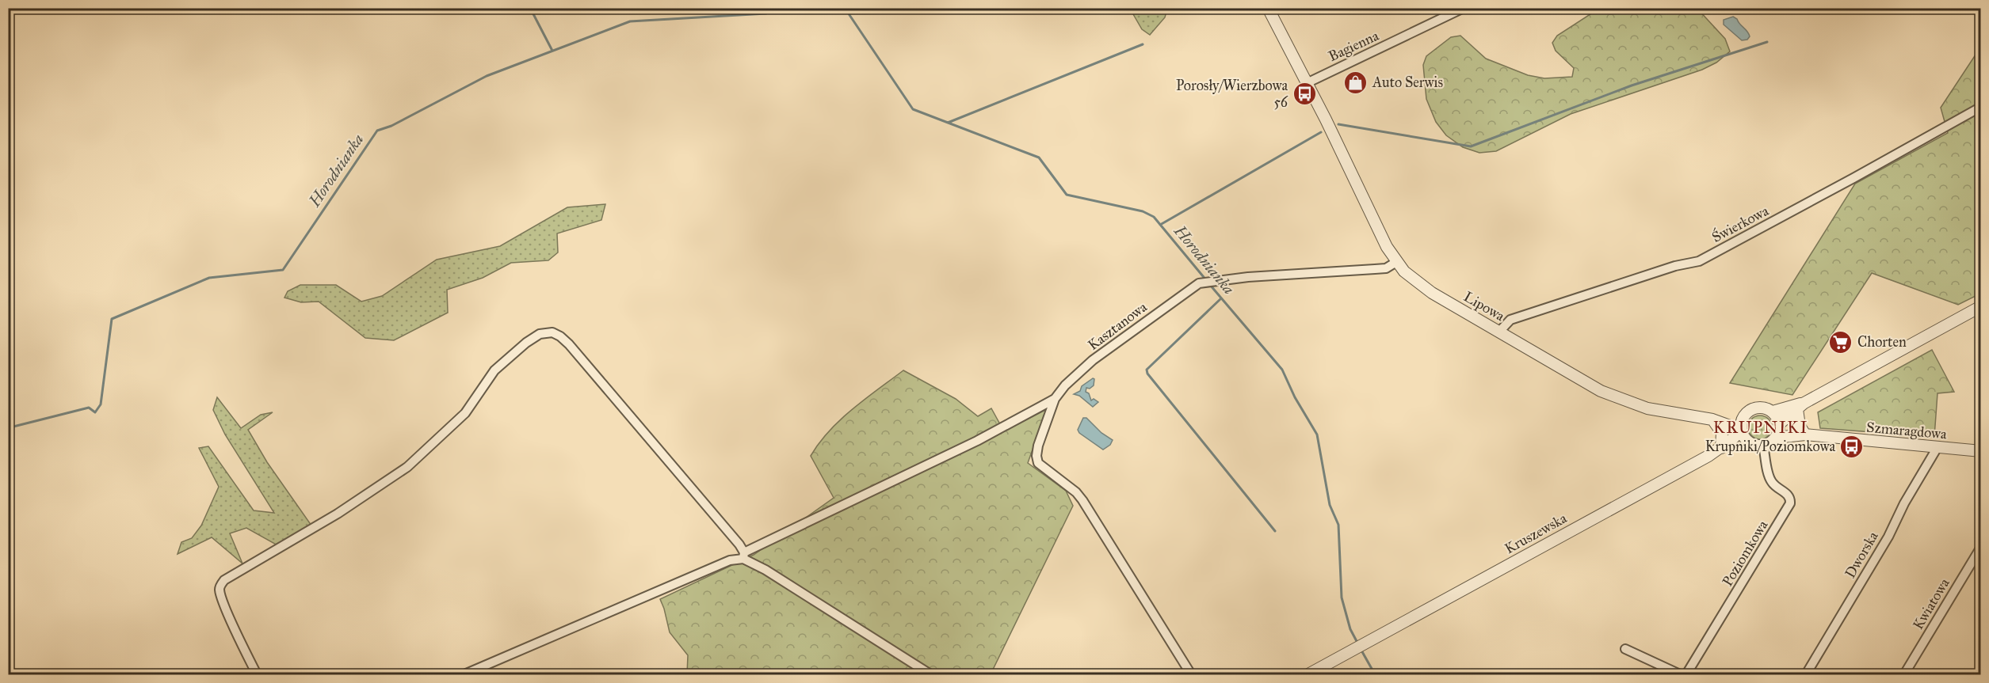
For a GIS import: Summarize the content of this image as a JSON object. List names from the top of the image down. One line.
{"streets":{"street":["Bagienna","Świerkowa","Lipowa","Kasztanowa","Szmaragdowa","Kruszewska","Poziomkowa","Dworska","Kwiatowa"]},"crossings":[["Bagienna","Lipowa"],["Świerkowa","Lipowa"],["Lipowa","Kasztanowa"],["Lipowa","Szmaragdowa"],["Lipowa","Kruszewska"],["Lipowa","Poziomkowa"],["Szmaragdowa","Kruszewska"],["Szmaragdowa","Poziomkowa"],["Szmaragdowa","Dworska"],["Kruszewska","Poziomkowa"]],"districts":["KRUPNIKI"],"water":["Horodnianka"],"places":{"shop":["Auto Serwis"],"bus stop":["Porosły/Wierzbowa 56","Krupniki/Poziomkowa"],"supermarket":["Chorten"]}}
